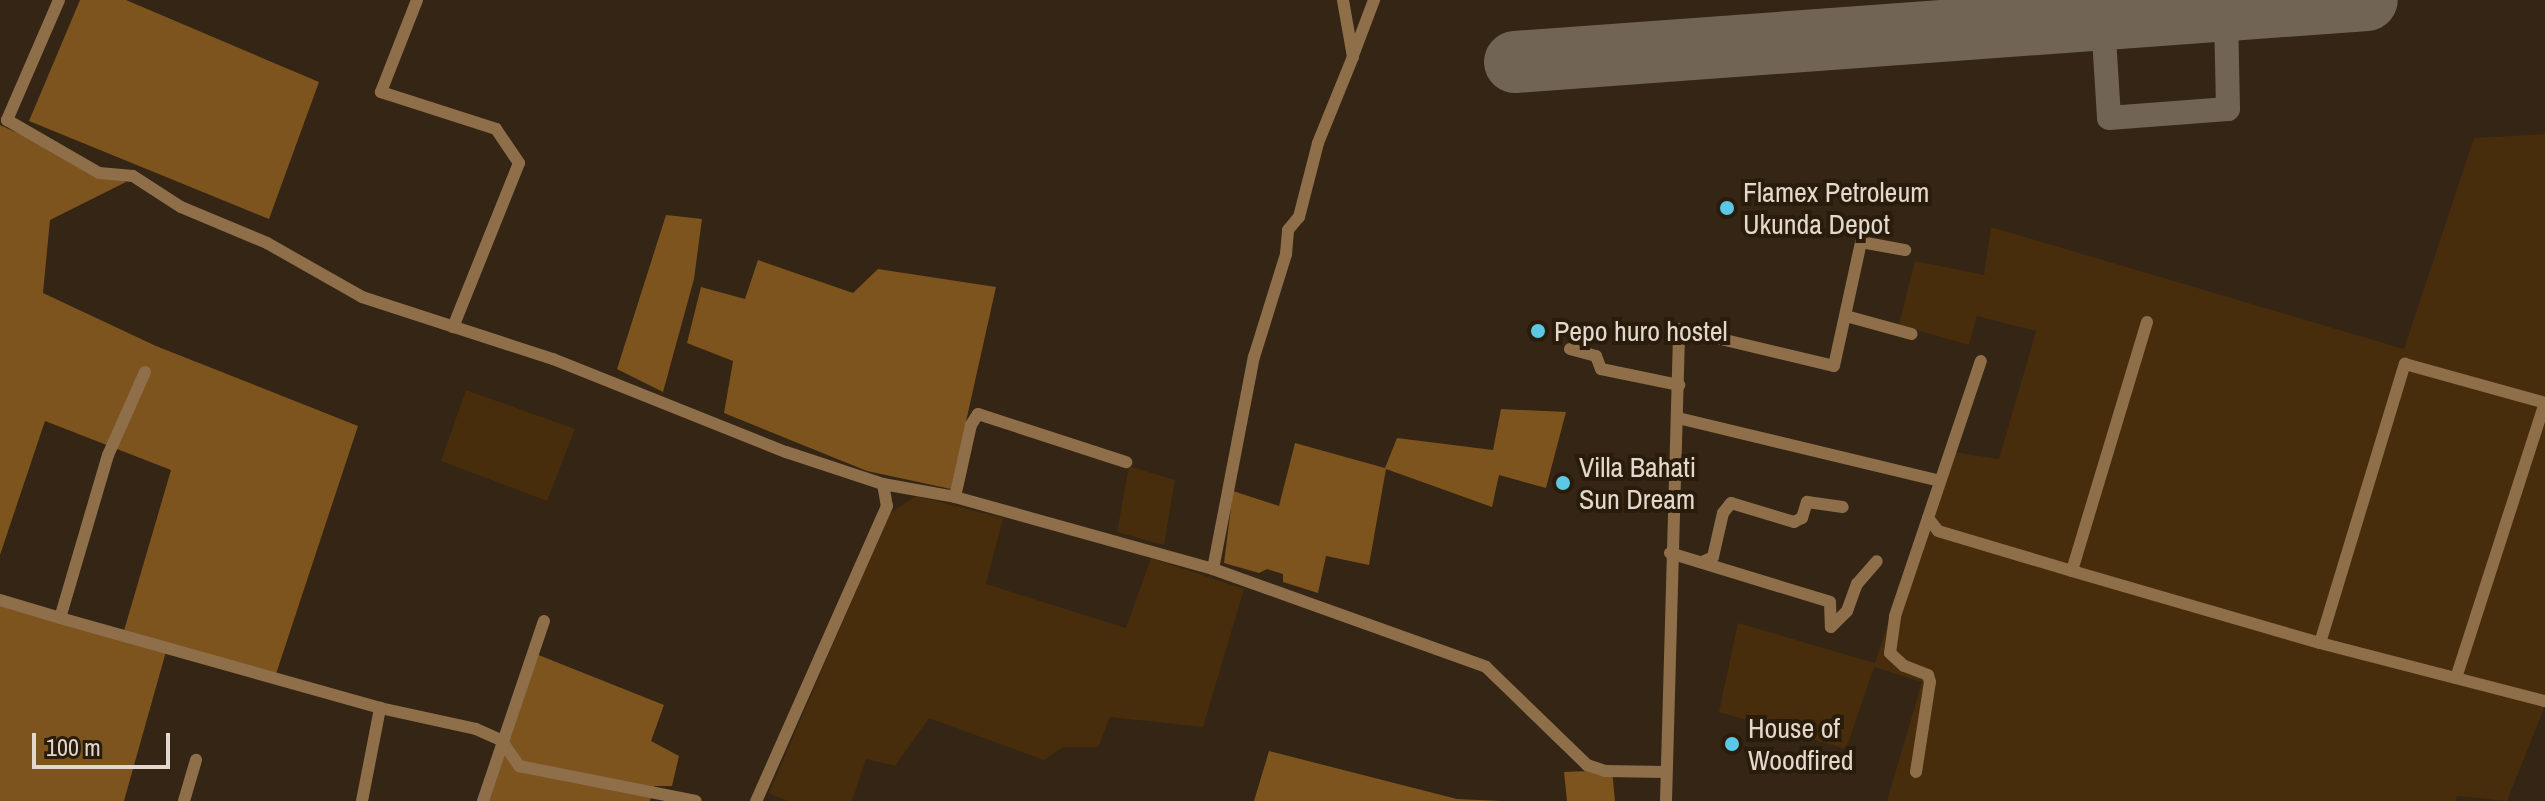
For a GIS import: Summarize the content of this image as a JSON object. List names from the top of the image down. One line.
{"places":["Flamex Petroleum Ukunda Depot","Pepo huro hostel","Villa Bahati Sun Dream","House of Woodfired"],"scale_bar":"100 m"}
